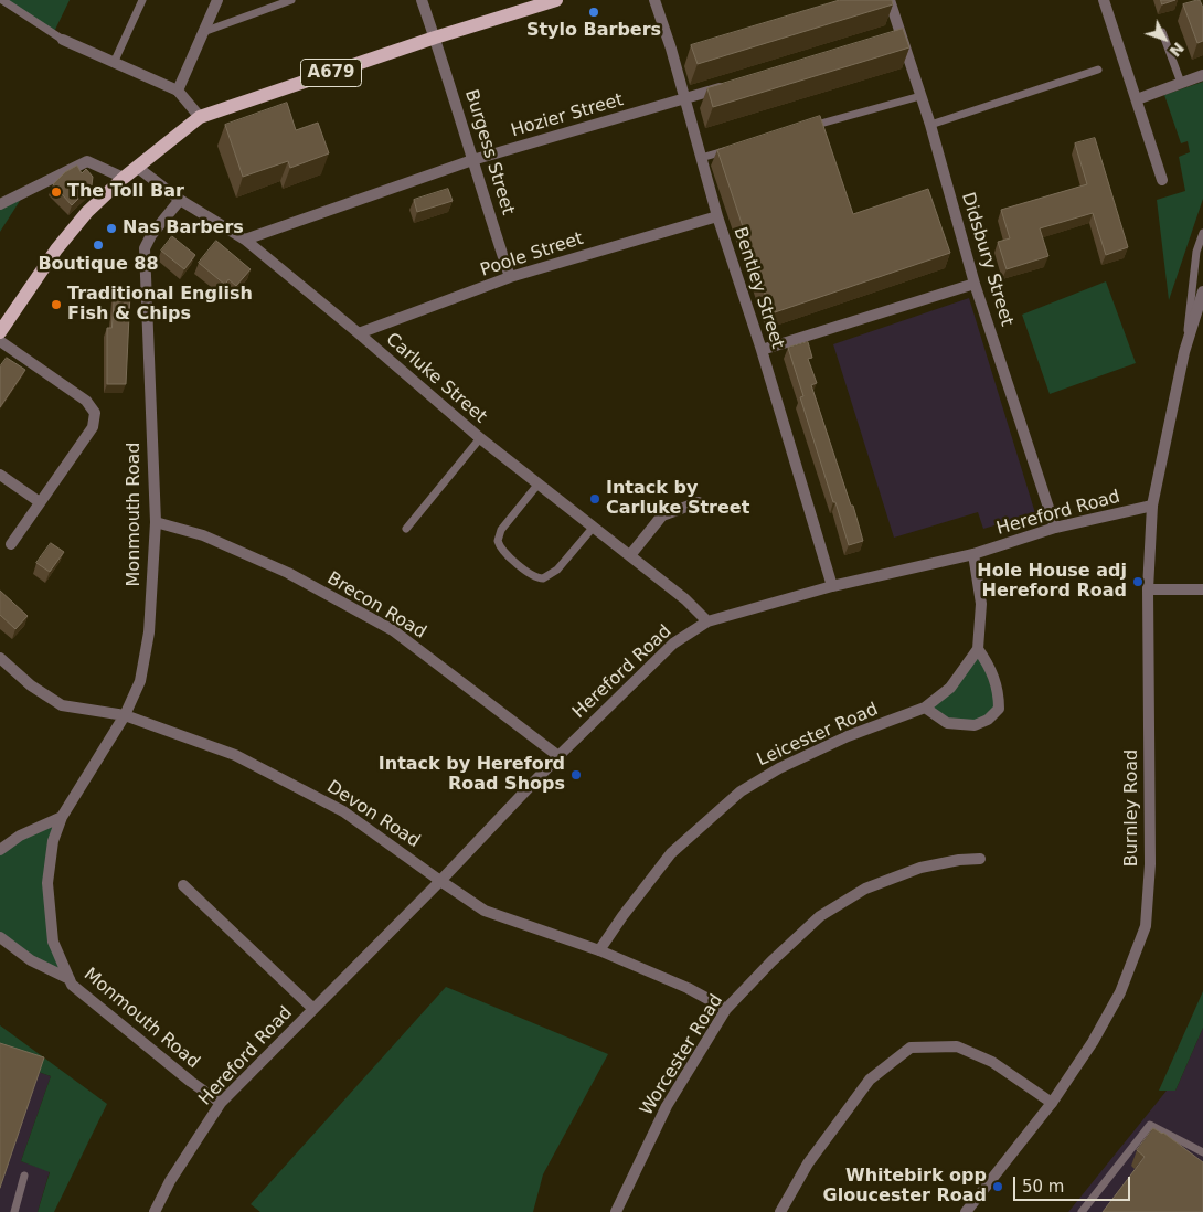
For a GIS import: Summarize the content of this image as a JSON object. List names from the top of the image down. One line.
{"streets":{"main road":["A679"],"street":["Hozier Street","Burgess Street","Poole Street","Didsbury Street","Bentley Street","Carluke Street","Hereford Road","Monmouth Road","Brecon Road","Leicester Road","Burnley Road","Devon Road","Worcester Road"]},"crossings":[["A679","Burgess Street"],["A679","Carluke Street"],["Hozier Street","Burgess Street"],["Hozier Street","Bentley Street"],["Hozier Street","Carluke Street"],["Burgess Street","Poole Street"],["Poole Street","Bentley Street"],["Poole Street","Carluke Street"],["Didsbury Street","Hereford Road"],["Bentley Street","Hereford Road"],["Carluke Street","Hereford Road"],["Carluke Street","Monmouth Road"],["Hereford Road","Monmouth Road"],["Hereford Road","Brecon Road"],["Hereford Road","Burnley Road"],["Hereford Road","Devon Road"],["Monmouth Road","Brecon Road"],["Monmouth Road","Devon Road"],["Leicester Road","Devon Road"],["Devon Road","Worcester Road"]],"places":["Stylo Barbers","The Toll Bar","Nas Barbers","Boutique 88","Traditional English Fish & Chips","Intack by Carluke Street","Hole House adj Hereford Road","Intack by Hereford Road Shops","Whitebirk opp Gloucester Road"],"scale_bar":"50 m","north":"bottom right"}
